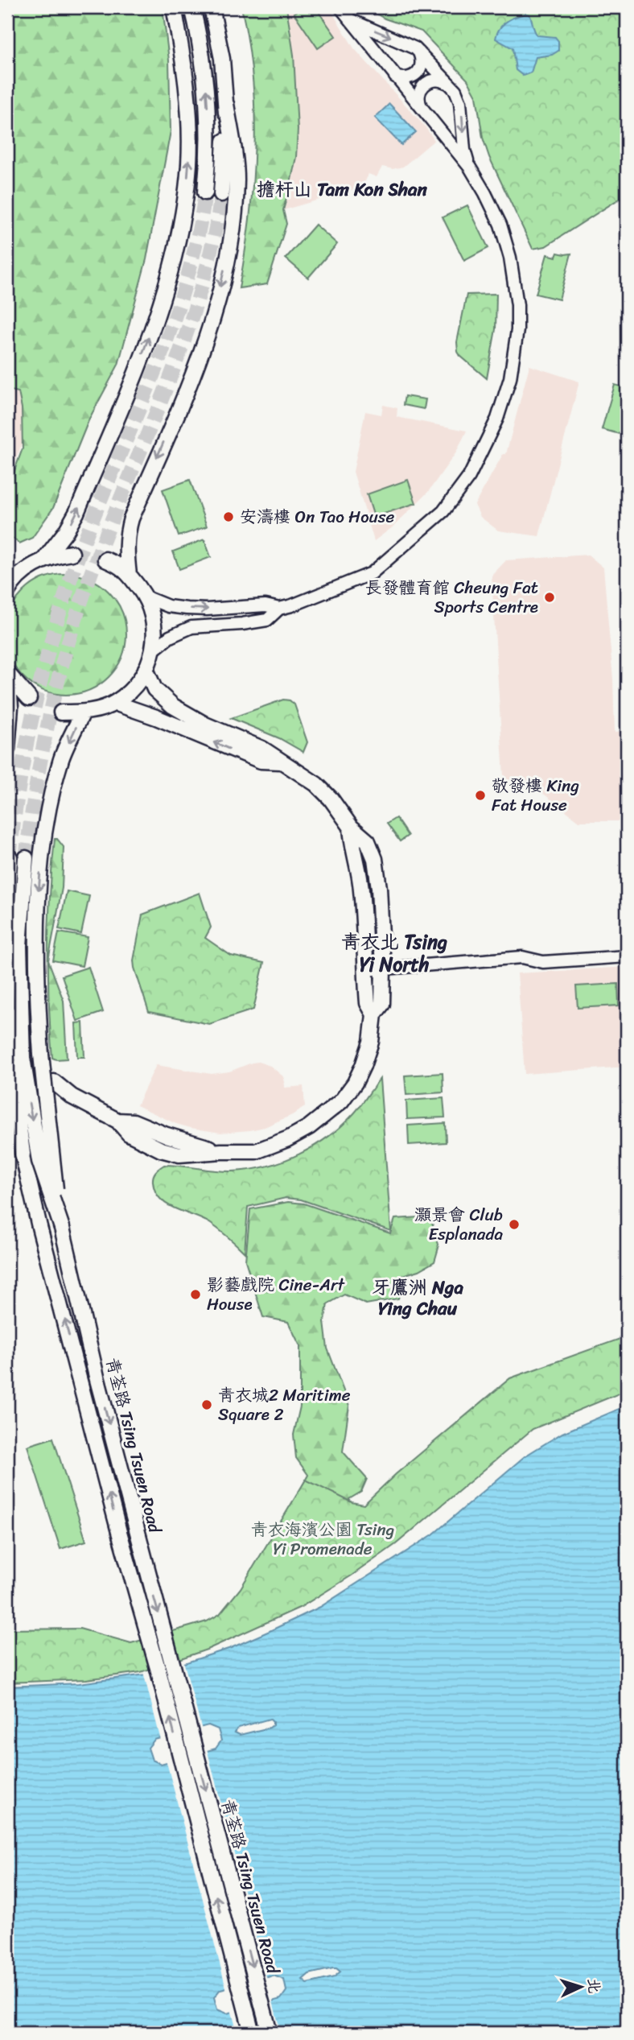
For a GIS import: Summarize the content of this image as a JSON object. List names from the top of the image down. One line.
{"streets":{"main road":["青荃路 Tsing Tsuen Road"]},"districts":["擔杆山 Tam Kon Shan","青衣北 Tsing Yi North","牙鷹洲 Nga Ying Chau"],"parks":["青衣海濱公園 Tsing Yi Promenade"],"places":["安濤樓 On Tao House","長發體育館 Cheung Fat Sports Centre","敬發樓 King Fat House","灝景會 Club Esplanada","影藝戲院 Cine-Art House","青衣城2 Maritime Square 2"],"north":"right"}
